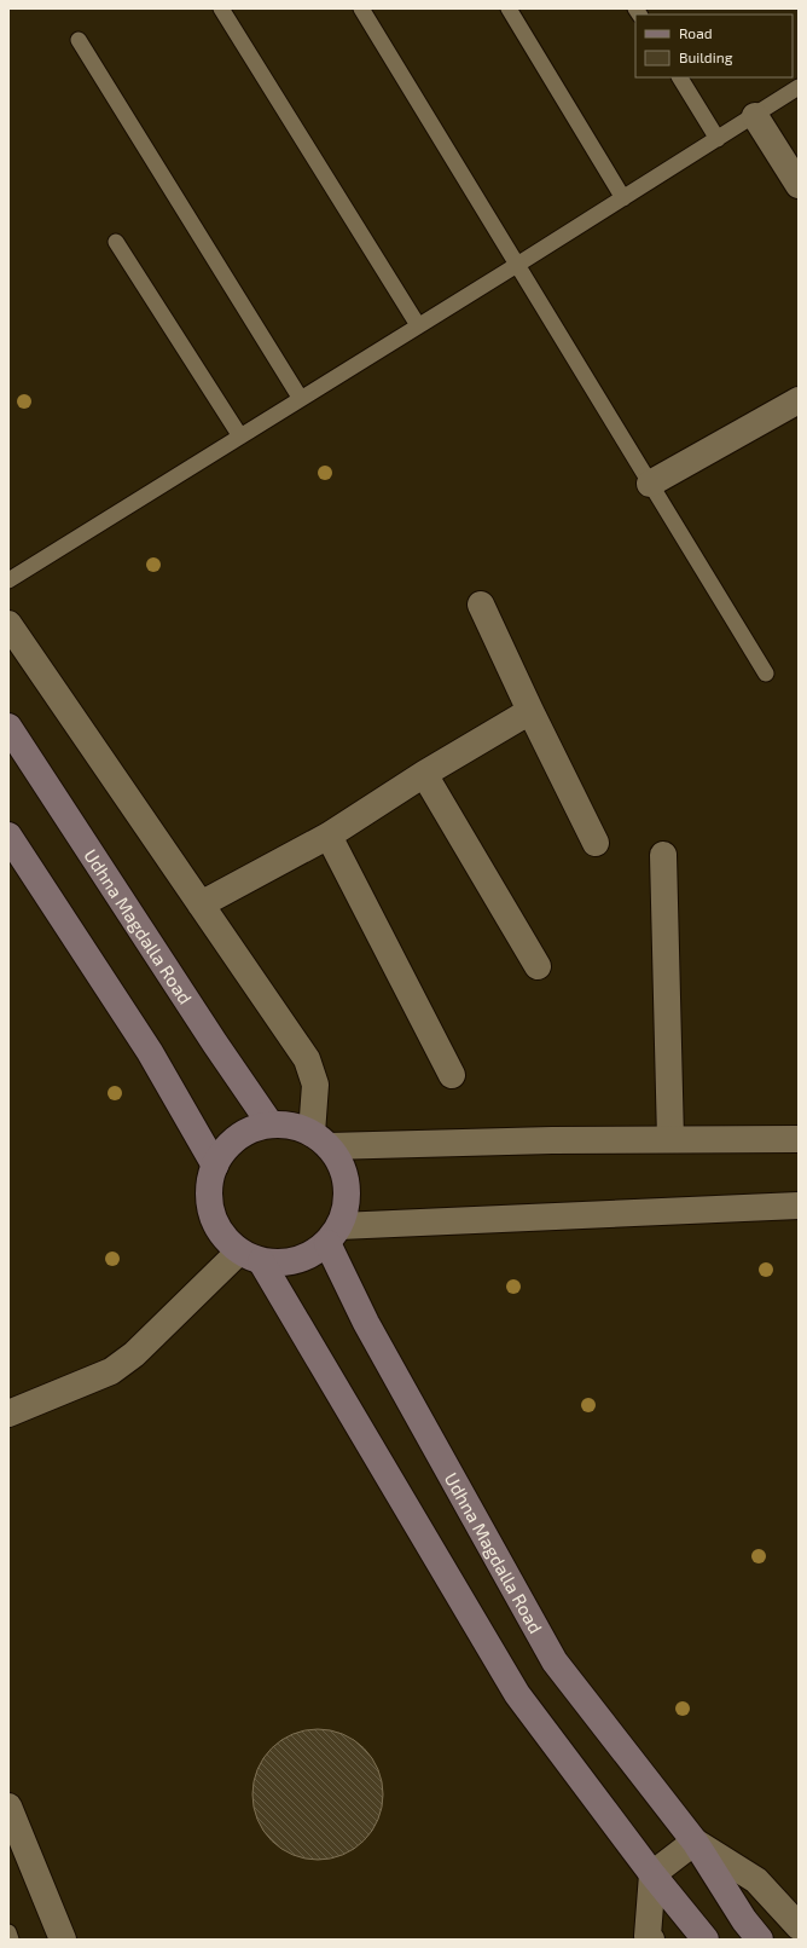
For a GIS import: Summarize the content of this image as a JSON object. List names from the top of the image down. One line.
{"streets":{"main road":["Udhna Magdalla Road"]},"legend":["Road","Building"]}
